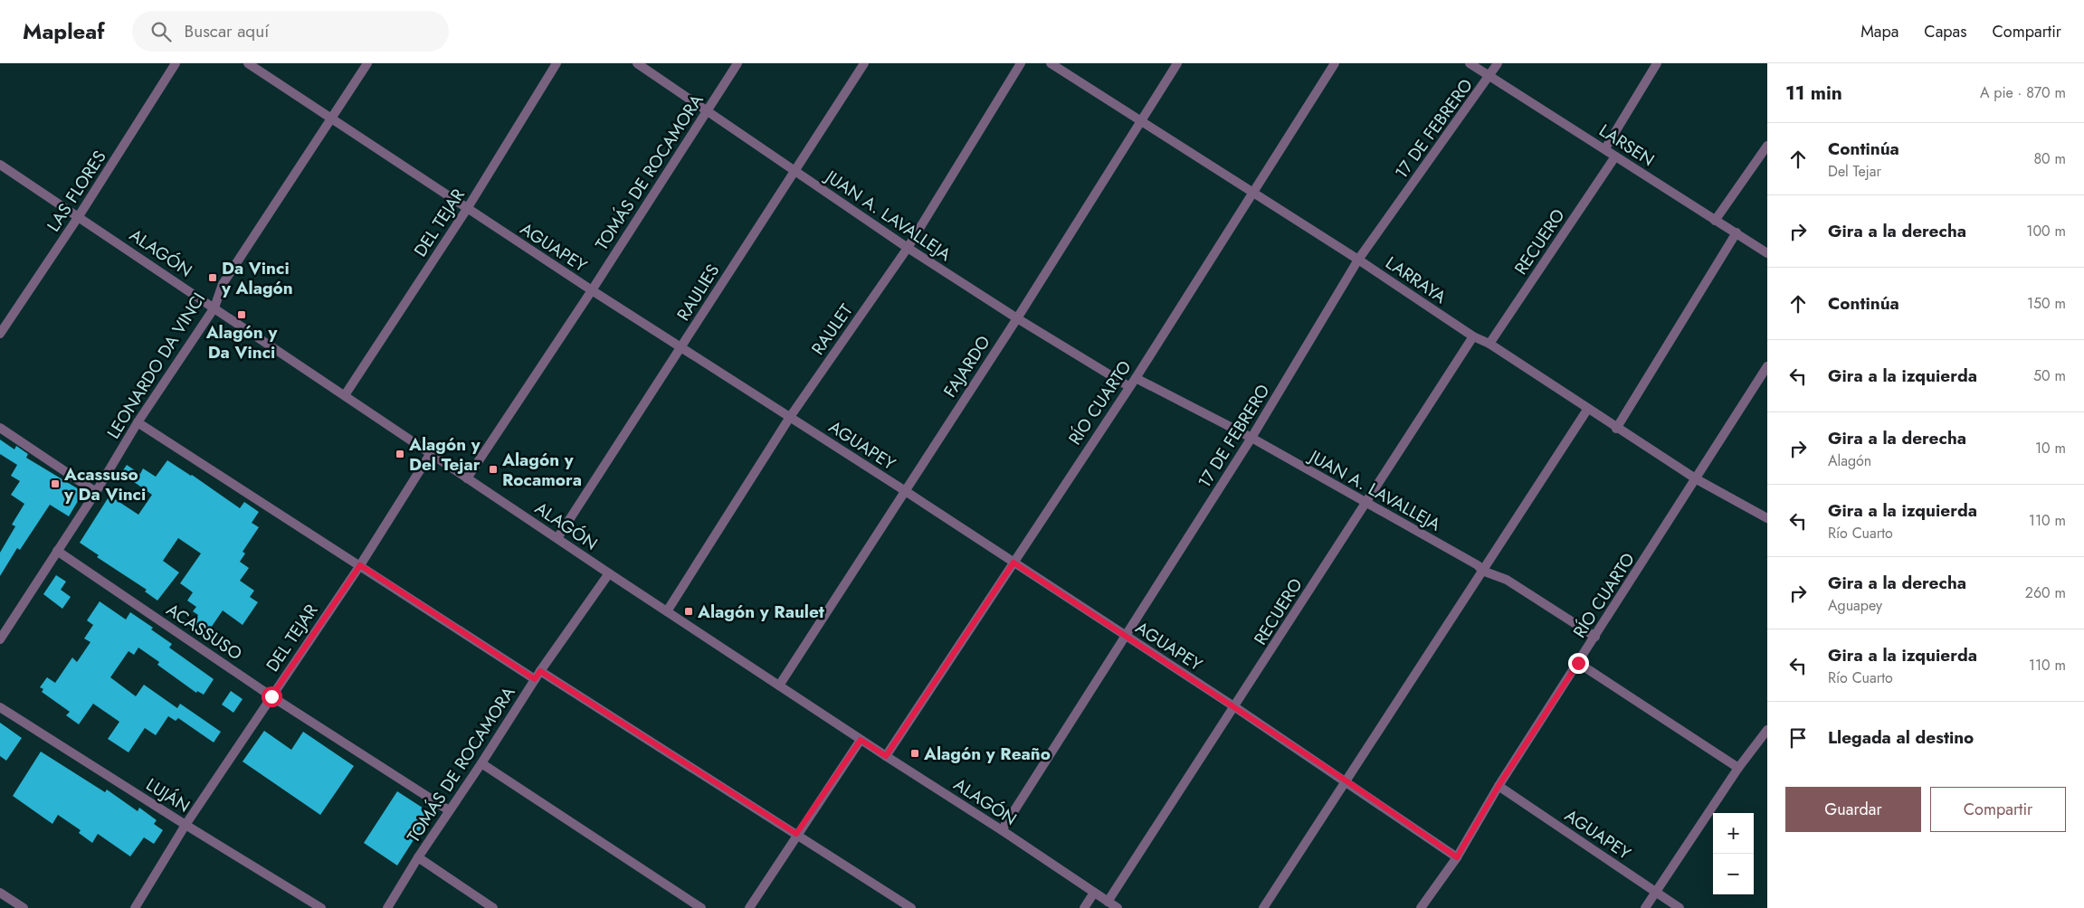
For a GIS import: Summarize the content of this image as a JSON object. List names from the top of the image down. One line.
{"streets":{"street":["17 DE FEBRERO","LARSEN","TOMÁS DE ROCAMORA","LAS FLORES","JUAN A. LAVALLEJA","DEL TEJAR","RECUERO","AGUAPEY","ALAGÓN","LARRAYA","RAULIES","RAULET","LEONARDO DA VINCI","FAJARDO","RÍO CUARTO","ACASSUSO","LUJÁN"]},"crossings":[["17 DE FEBRERO","LARSEN"],["17 DE FEBRERO","JUAN A. LAVALLEJA"],["17 DE FEBRERO","AGUAPEY"],["17 DE FEBRERO","ALAGÓN"],["17 DE FEBRERO","LARRAYA"],["LARSEN","RECUERO"],["TOMÁS DE ROCAMORA","JUAN A. LAVALLEJA"],["TOMÁS DE ROCAMORA","AGUAPEY"],["TOMÁS DE ROCAMORA","ALAGÓN"],["TOMÁS DE ROCAMORA","ACASSUSO"],["LAS FLORES","ALAGÓN"],["JUAN A. LAVALLEJA","RECUERO"],["JUAN A. LAVALLEJA","RAULIES"],["JUAN A. LAVALLEJA","RAULET"],["JUAN A. LAVALLEJA","FAJARDO"],["JUAN A. LAVALLEJA","RÍO CUARTO"],["DEL TEJAR","AGUAPEY"],["DEL TEJAR","ALAGÓN"],["DEL TEJAR","ACASSUSO"],["DEL TEJAR","LUJÁN"],["RECUERO","AGUAPEY"],["RECUERO","ALAGÓN"],["RECUERO","LARRAYA"],["AGUAPEY","RAULIES"],["AGUAPEY","RAULET"],["AGUAPEY","LEONARDO DA VINCI"],["AGUAPEY","FAJARDO"],["AGUAPEY","RÍO CUARTO"],["ALAGÓN","RAULIES"],["ALAGÓN","RAULET"],["ALAGÓN","LEONARDO DA VINCI"],["ALAGÓN","FAJARDO"],["ALAGÓN","RÍO CUARTO"],["LARRAYA","FAJARDO"],["LARRAYA","RÍO CUARTO"],["LEONARDO DA VINCI","ACASSUSO"]],"places":{"transit":["Da Vinci y Alagón","Alagón y Da Vinci","Alagón y Del Tejar","Alagón y Rocamora","Acassuso y Da Vinci","Alagón y Raulet","Alagón y Reaño"]},"page":{"header":"Mapleaf","search":"Buscar aquí","nav":["Mapa","Capas","Compartir"],"heading":["11 min","A pie · 870 m"],"list":[["Continúa","Del Tejar","80 m"],["Gira a la derecha","100 m"],["Continúa","150 m"],["Gira a la izquierda","50 m"],["Gira a la derecha","Alagón","10 m"],["Gira a la izquierda","Río Cuarto","110 m"],["Gira a la derecha","Aguapey","260 m"],["Gira a la izquierda","Río Cuarto","110 m"],"Llegada al destino"],"buttons":["Guardar","Compartir"],"map_buttons":["+","−"]}}
